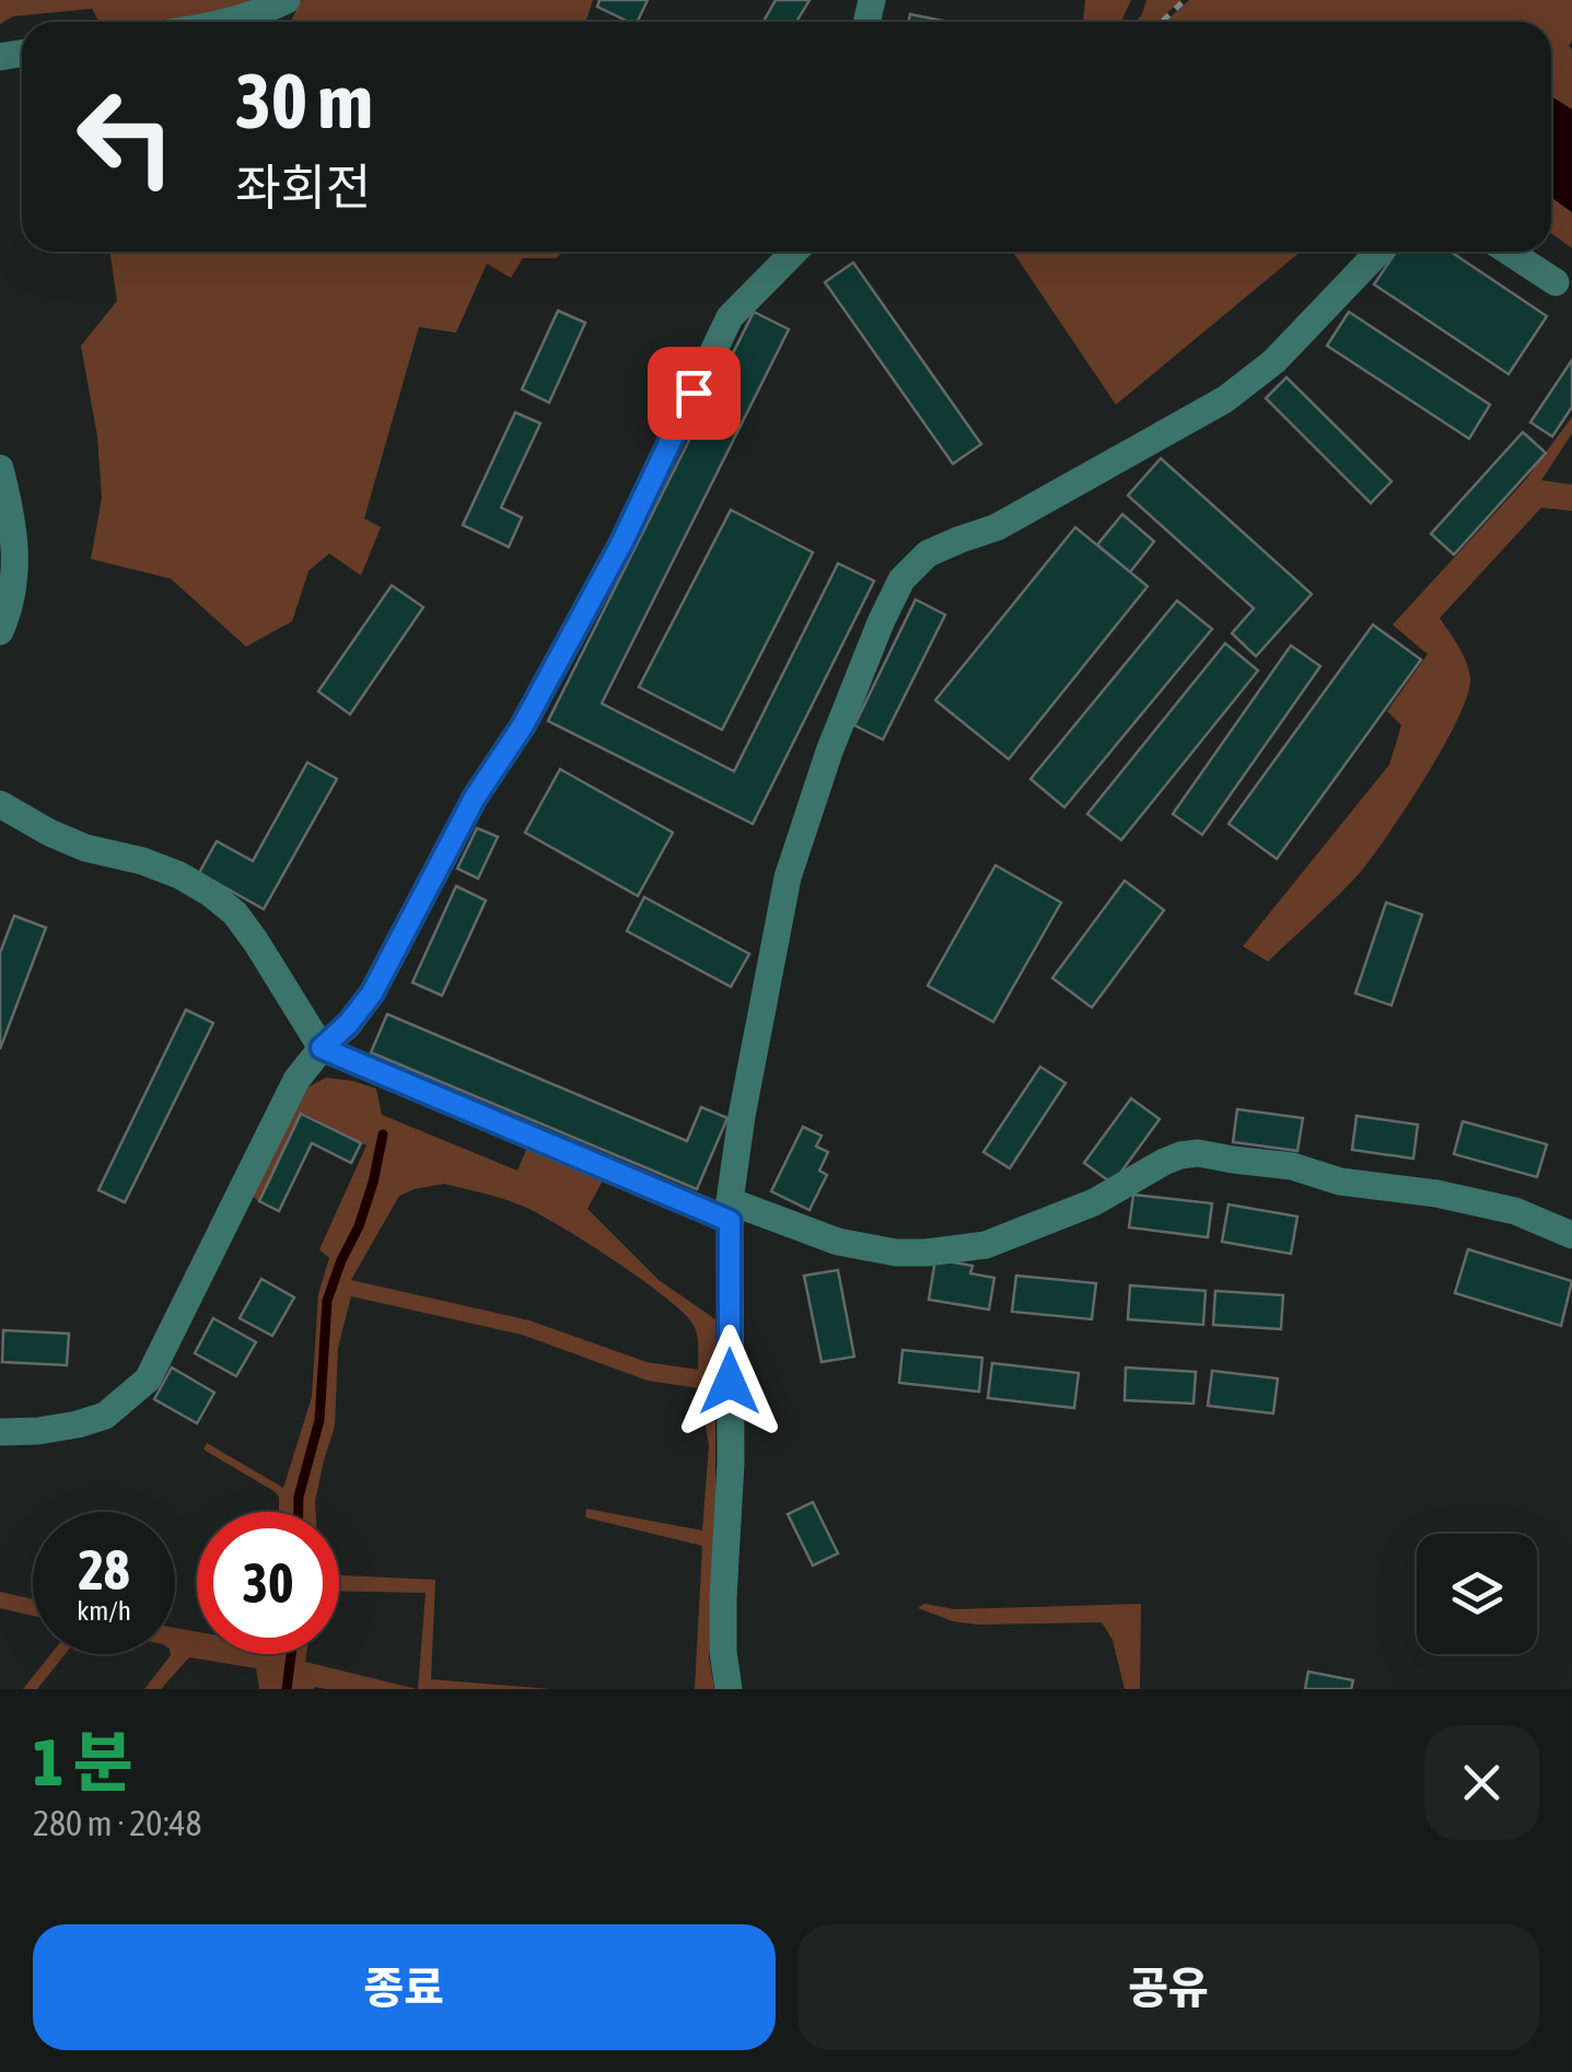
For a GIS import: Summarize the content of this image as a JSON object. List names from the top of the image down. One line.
{"page":{"turn":["30 m","좌회전"],"speed":"28 km/h","limit":"30","heading":["1 분","280 m · 20:48"],"buttons":["종료","공유"]}}
